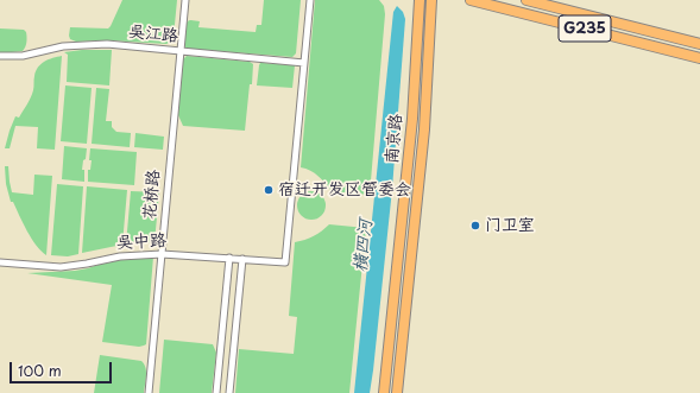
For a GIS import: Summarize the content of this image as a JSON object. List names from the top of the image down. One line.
{"streets":{"main road":["G235","南京路"],"street":["吴江路","花桥路","吴中路"]},"crossings":[["吴江路","花桥路"],["吴江路","吴中路"],["花桥路","吴中路"]],"water":["横四河"],"places":["宿迁开发区管委会","门卫室"],"scale_bar":"100 m"}
